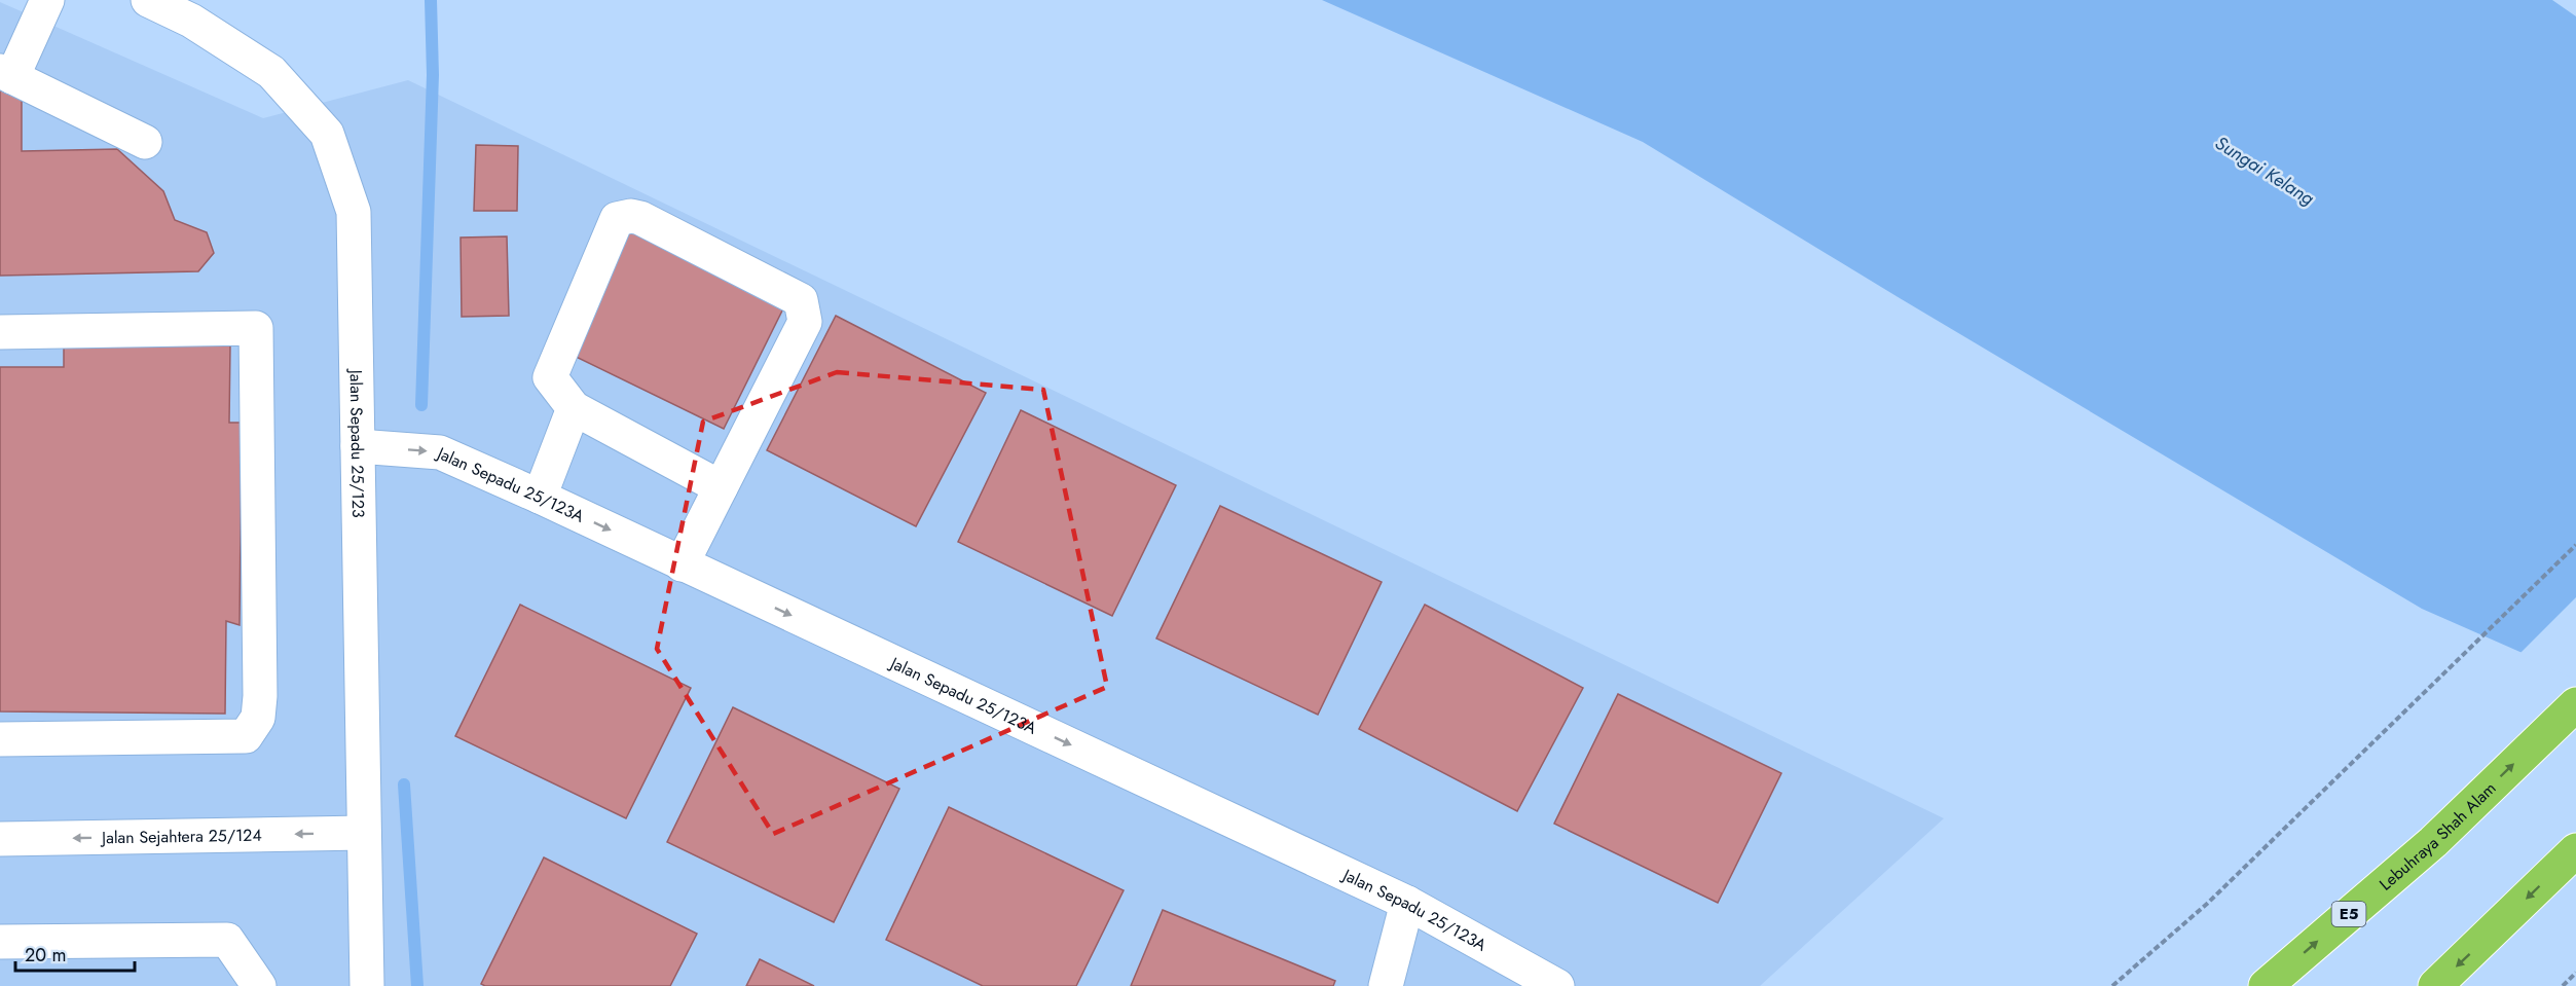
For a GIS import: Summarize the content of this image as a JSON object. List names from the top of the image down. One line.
{"streets":{"highway":["Lebuhraya Shah Alam","E5"],"street":["Jalan Sepadu 25/123","Jalan Sepadu 25/123A","Jalan Sejahtera 25/124"]},"crossings":[["Jalan Sepadu 25/123","Jalan Sepadu 25/123A"],["Jalan Sepadu 25/123","Jalan Sejahtera 25/124"]],"one_way":["Jalan Sepadu 25/123A"],"water":["Sungai Kelang"],"scale_bar":"20 m"}
